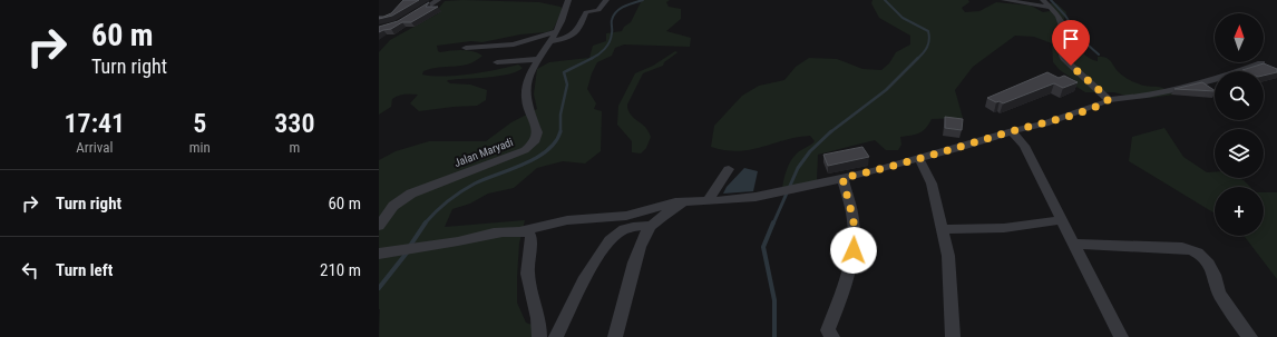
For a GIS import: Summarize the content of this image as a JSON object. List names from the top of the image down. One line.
{"streets":{"street":["Jalan Maryadi"]},"north":"top","page":{"turn":["60 m","Turn right"],"map_buttons":"+","eta":["17:41","Arrival","5","min","330","m"],"list":[{"name":"Turn right","value":"60 m"},{"name":"Turn left","value":"210 m"}]}}
